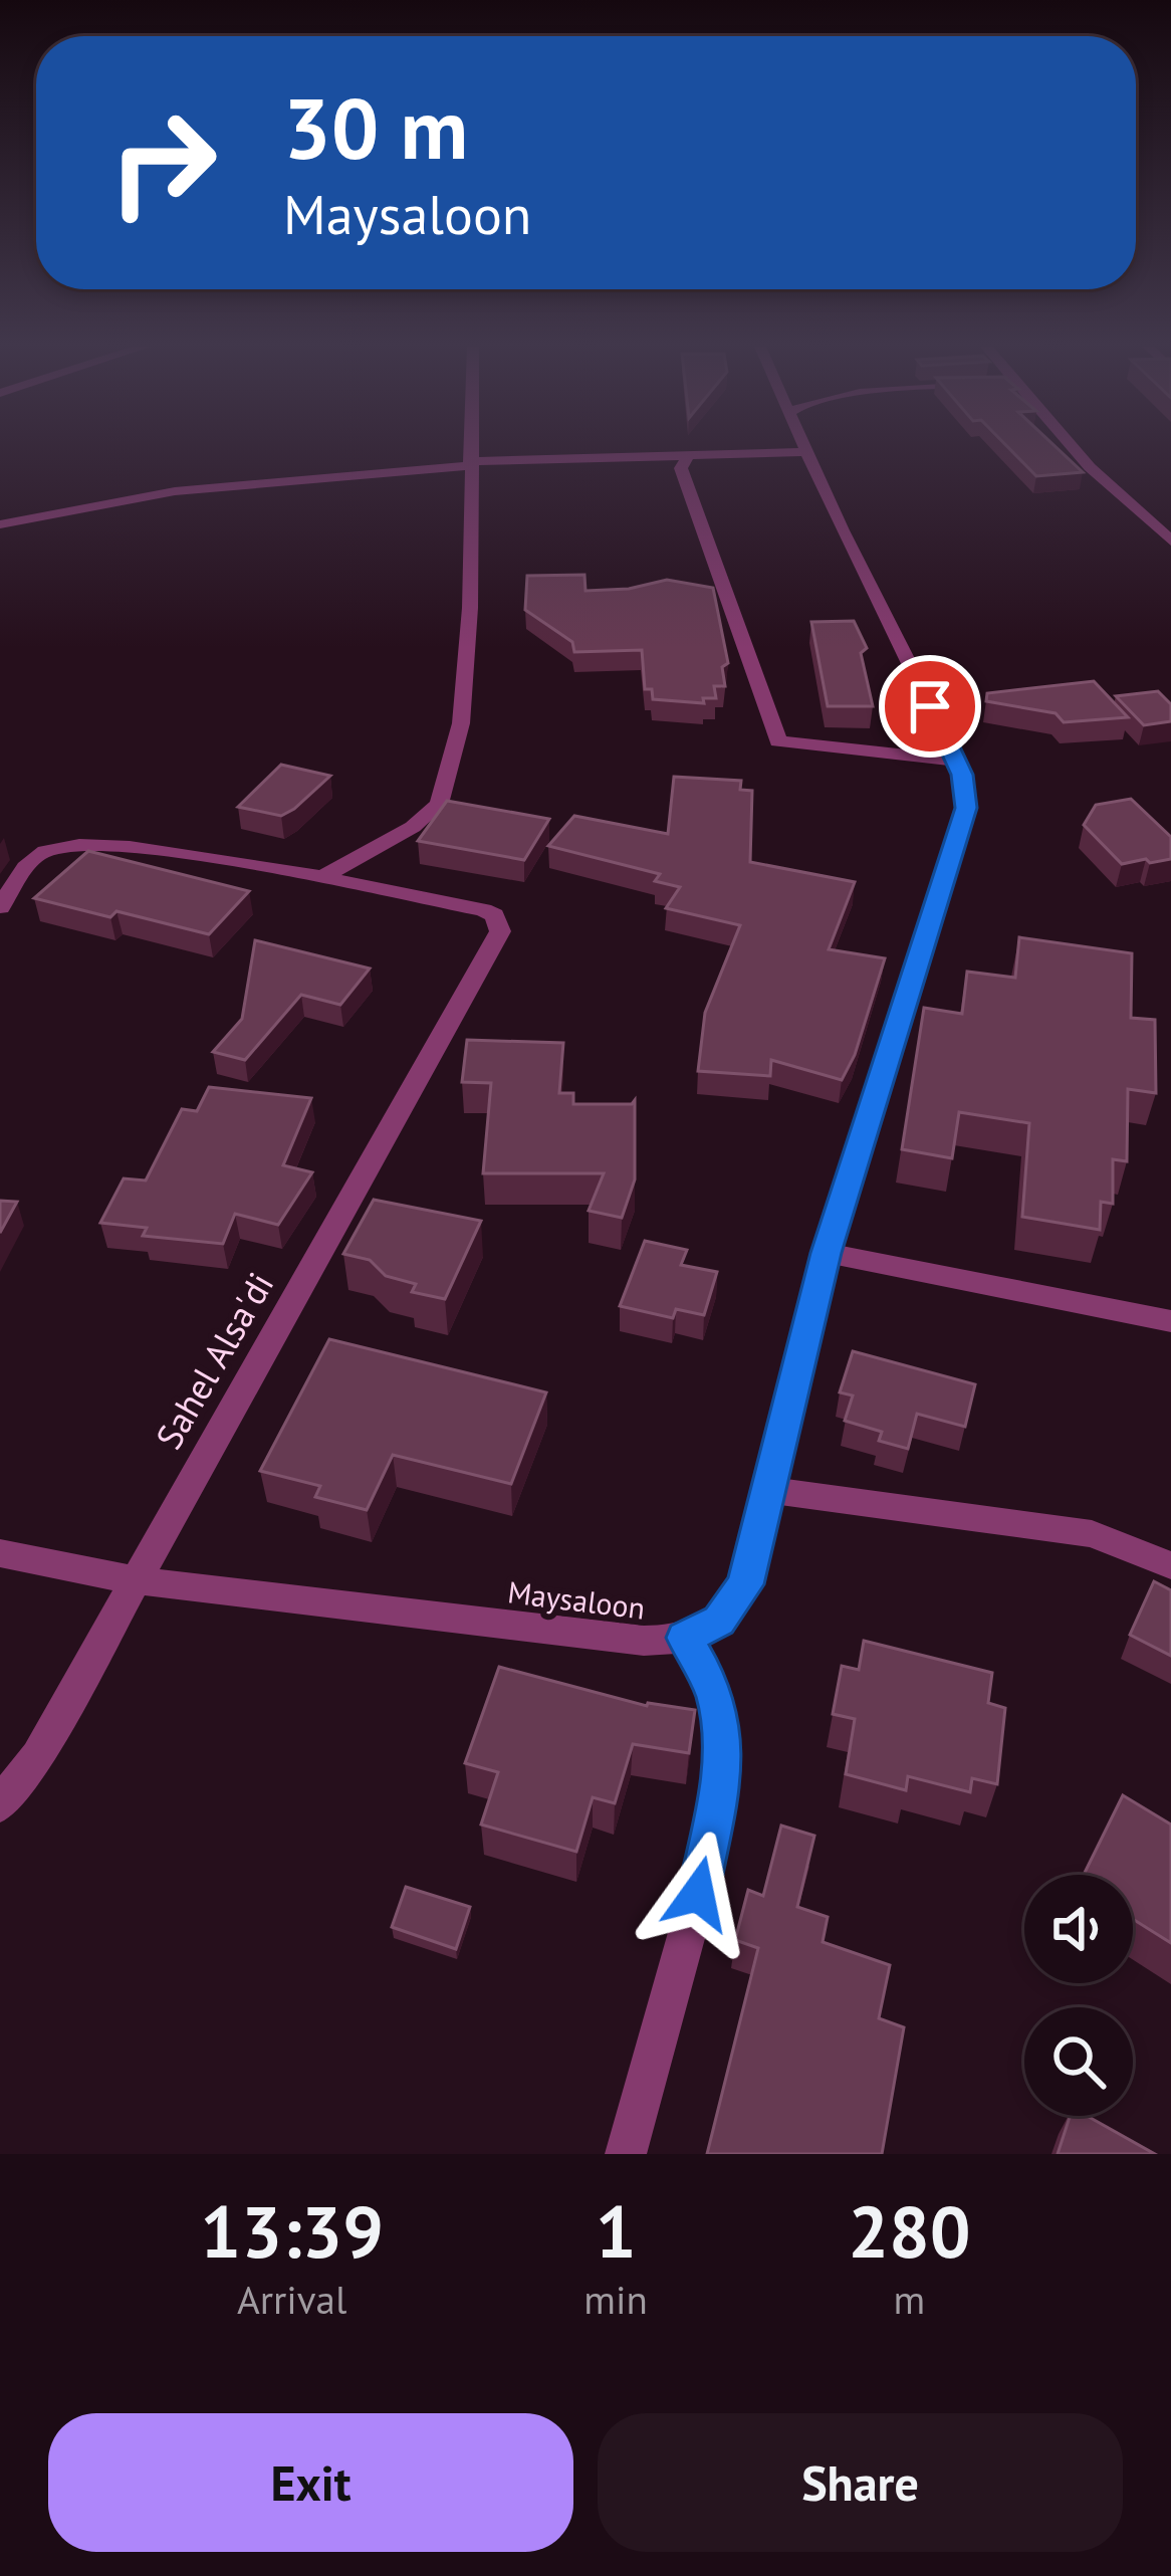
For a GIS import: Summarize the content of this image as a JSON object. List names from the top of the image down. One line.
{"streets":{"street":["Sahel Alsa'di","Maysaloon"]},"crossings":[["Sahel Alsa'di","Maysaloon"]],"page":{"turn":["30 m","Maysaloon"],"eta":["13:39","Arrival","1","min","280","m"],"buttons":["Exit","Share"]}}
